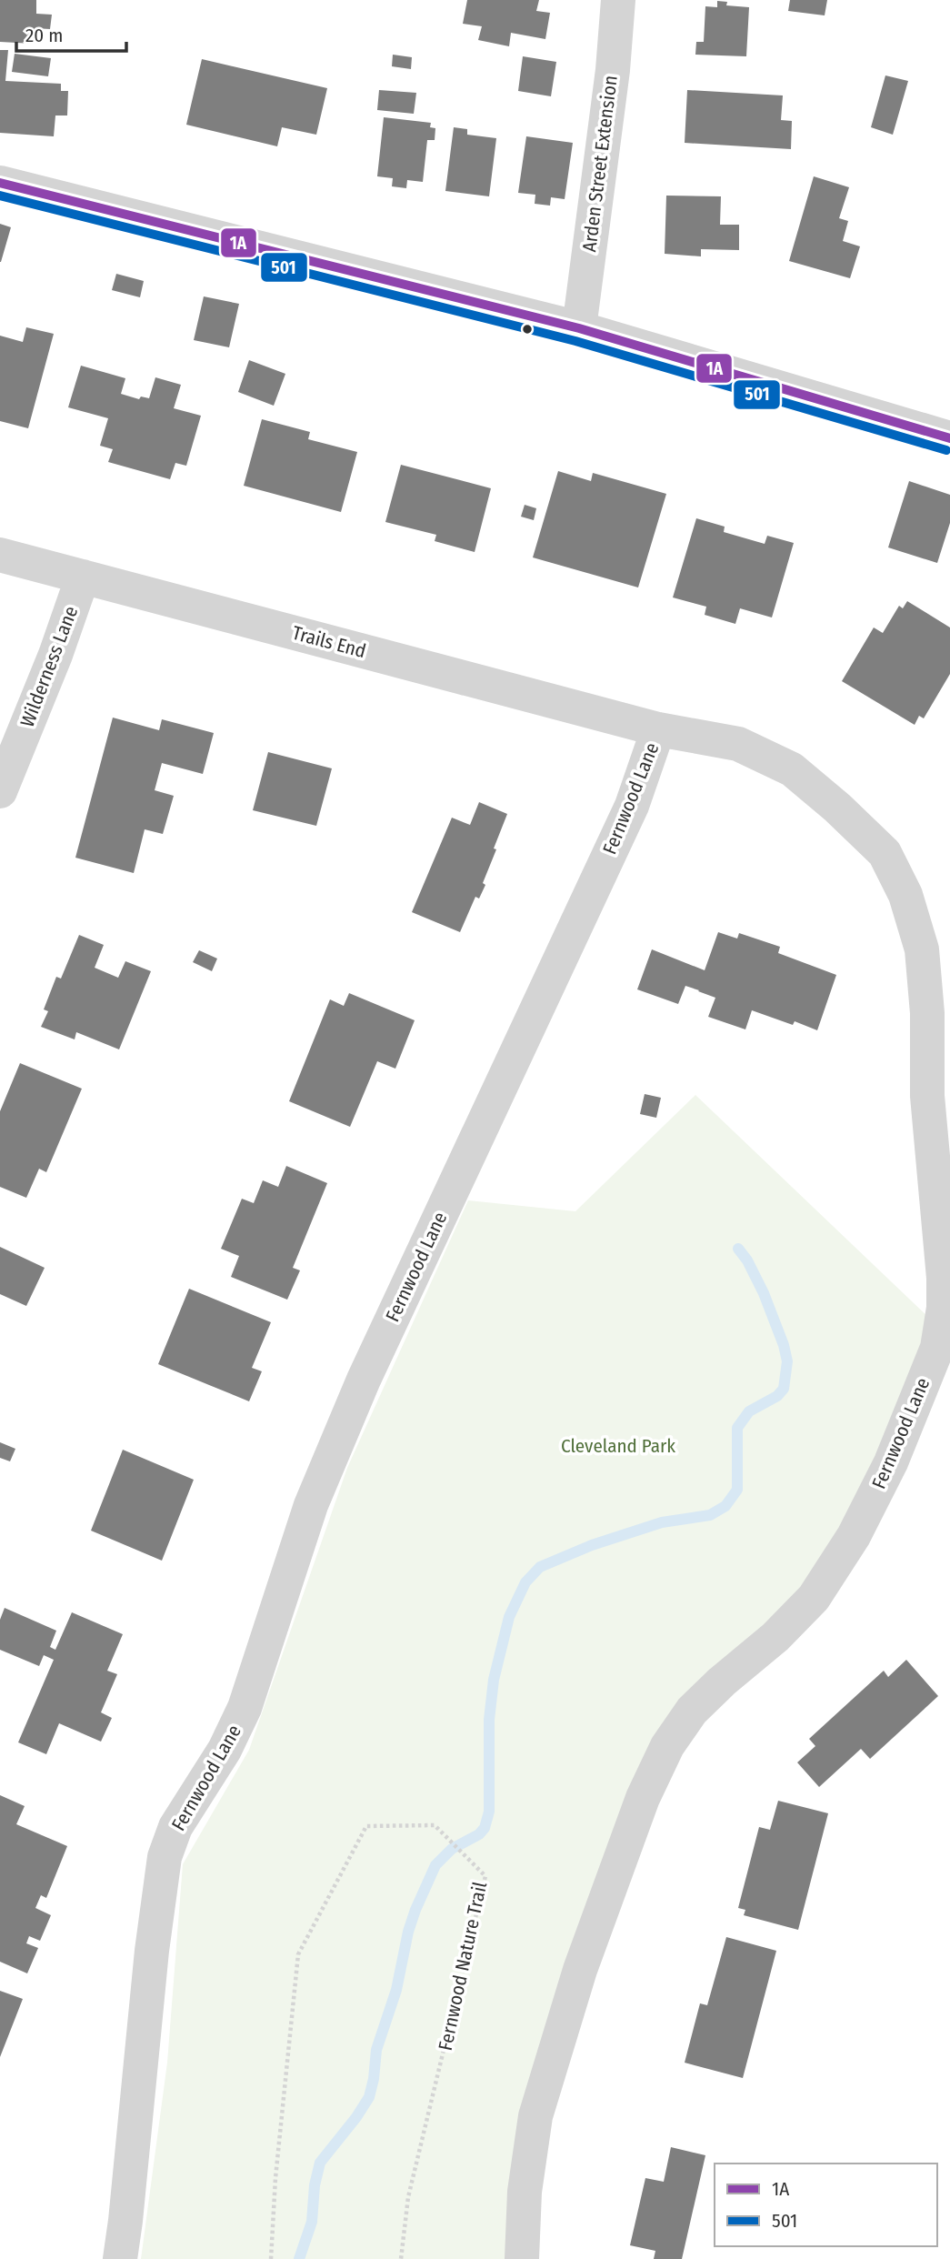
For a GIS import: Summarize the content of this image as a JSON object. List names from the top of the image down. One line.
{"streets":{"street":["Arden Street Extension","Trails End","Wilderness Lane","Fernwood Lane"],"path":["Fernwood Nature Trail"]},"crossings":[["Trails End","Wilderness Lane"],["Trails End","Fernwood Lane"]],"parks":["Cleveland Park"],"lines":["transit line 1A","transit line 501"],"legend":["1A","501"],"scale_bar":"20 m"}
